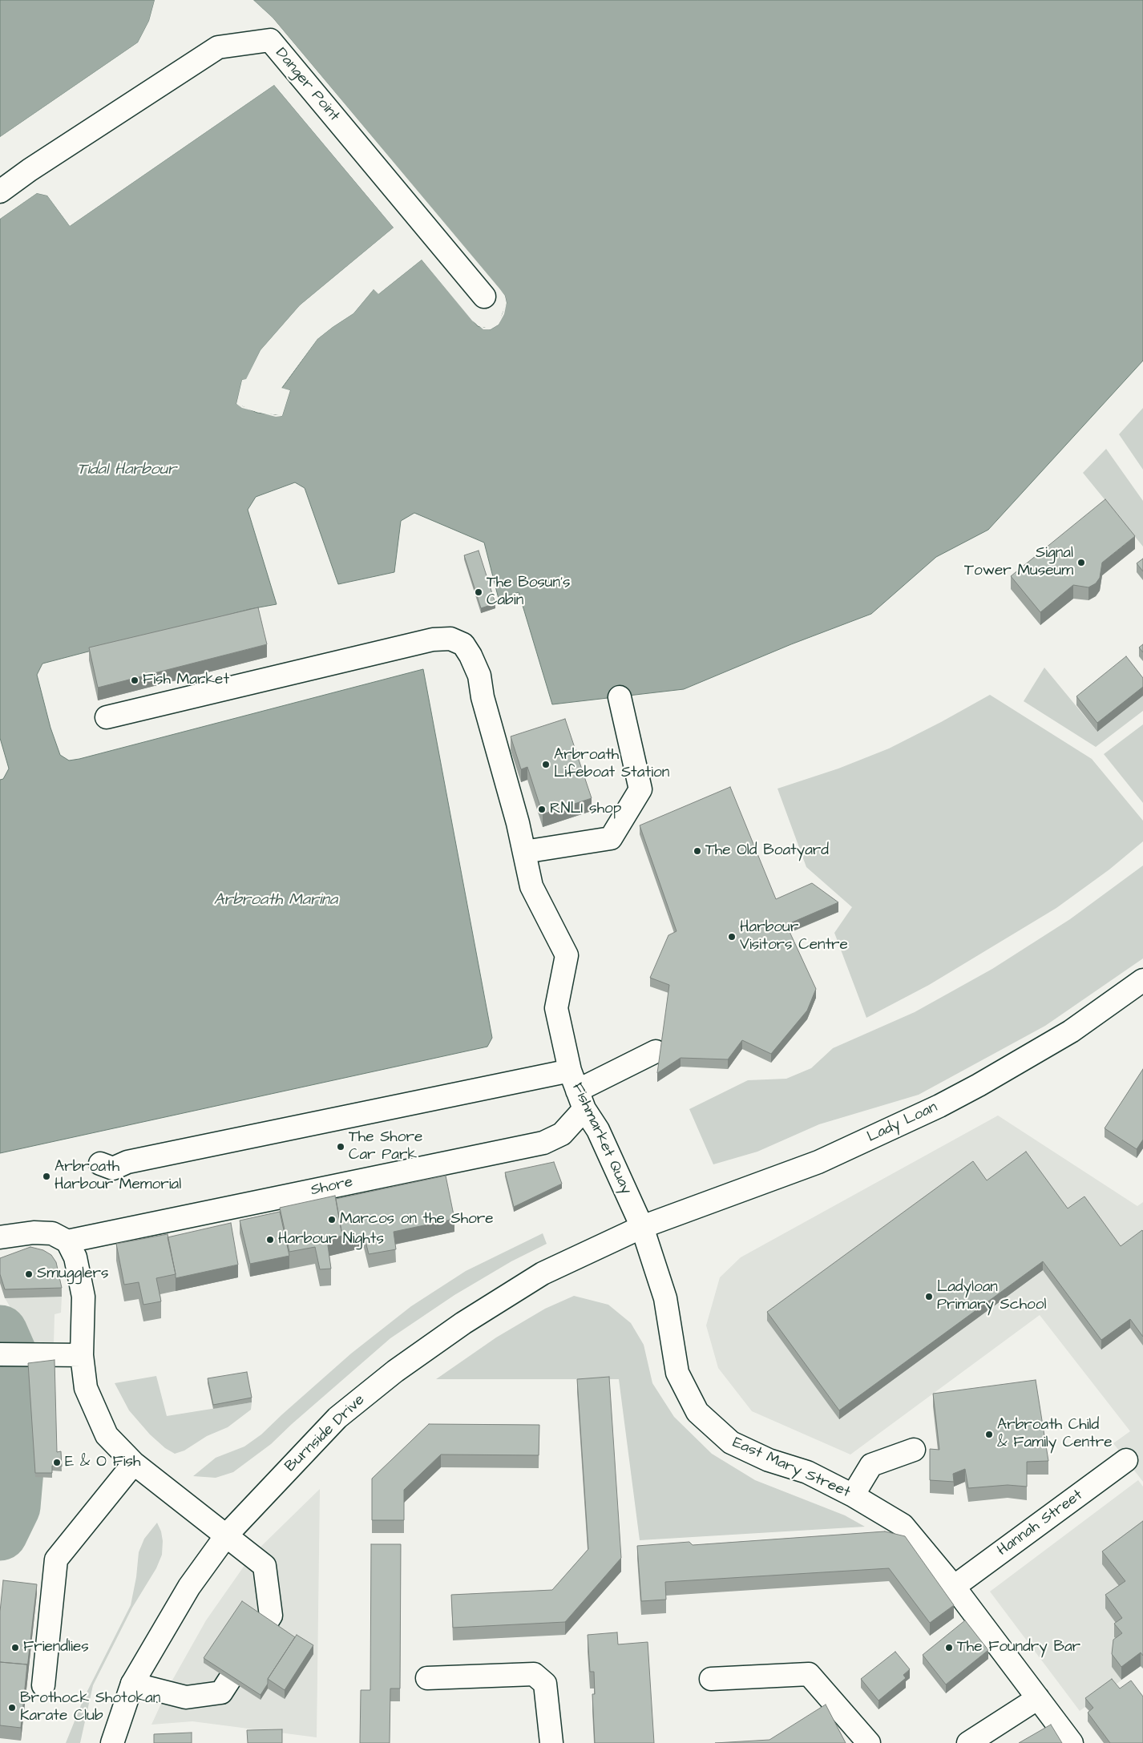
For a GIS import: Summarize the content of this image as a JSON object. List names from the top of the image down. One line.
{"streets":{"street":["Danger Point","Lady Loan","Fishmarket Quay","Shore","Burnside Drive","East Mary Street","Hannah Street"]},"crossings":[["Lady Loan","Fishmarket Quay"],["Lady Loan","Burnside Drive"],["Lady Loan","East Mary Street"],["Fishmarket Quay","Shore"],["Fishmarket Quay","Burnside Drive"],["Fishmarket Quay","East Mary Street"],["Burnside Drive","East Mary Street"],["East Mary Street","Hannah Street"]],"water":["Tidal Harbour","Arbroath Marina"],"places":["Signal Tower Museum","The Bosun's Cabin","Fish Market","Arbroath Lifeboat Station","RNLI shop","The Old Boatyard","Harbour Visitors Centre","The Shore Car Park","Arbroath Harbour Memorial","Marcos on the Shore","Harbour Nights","Smugglers","Ladyloan Primary School","Arbroath Child & Family Centre","E & O Fish","Friendlies","The Foundry Bar","Brothock Shotokan Karate Club"]}
